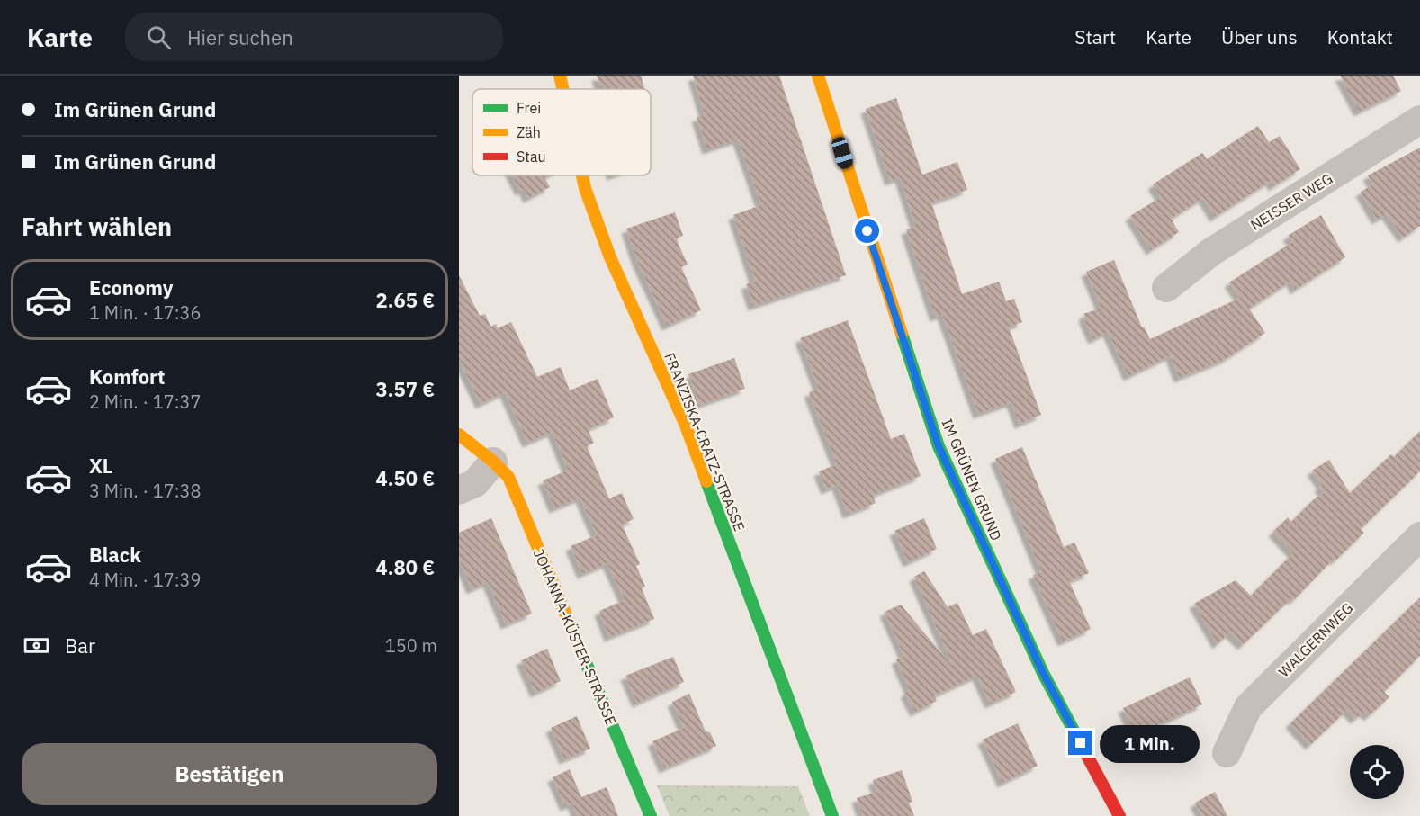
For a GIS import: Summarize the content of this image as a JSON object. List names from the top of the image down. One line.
{"streets":{"street":["NEISSER WEG","FRANZISKA-CRATZ-STRASSE","IM GRÜNEN GRUND","JOHANNA-KÜSTER-STRASSE","WALGERNWEG"]},"legend":["Frei","Zäh","Stau"],"page":{"header":"Karte","search":"Hier suchen","nav":["Start","Karte","Über uns","Kontakt"],"banner":["Im Grünen Grund","Im Grünen Grund"],"heading":"Fahrt wählen","list":[{"name":"Economy","note":"1 Min. · 17:36","value":"2.65 €"},{"name":"Komfort","note":"2 Min. · 17:37","value":"3.57 €"},{"name":"XL","note":"3 Min. · 17:38","value":"4.50 €"},{"name":"Black","note":"4 Min. · 17:39","value":"4.80 €"}],"pay":["Bar","150 m"],"bubble":"1 Min.","buttons":"Bestätigen"}}
